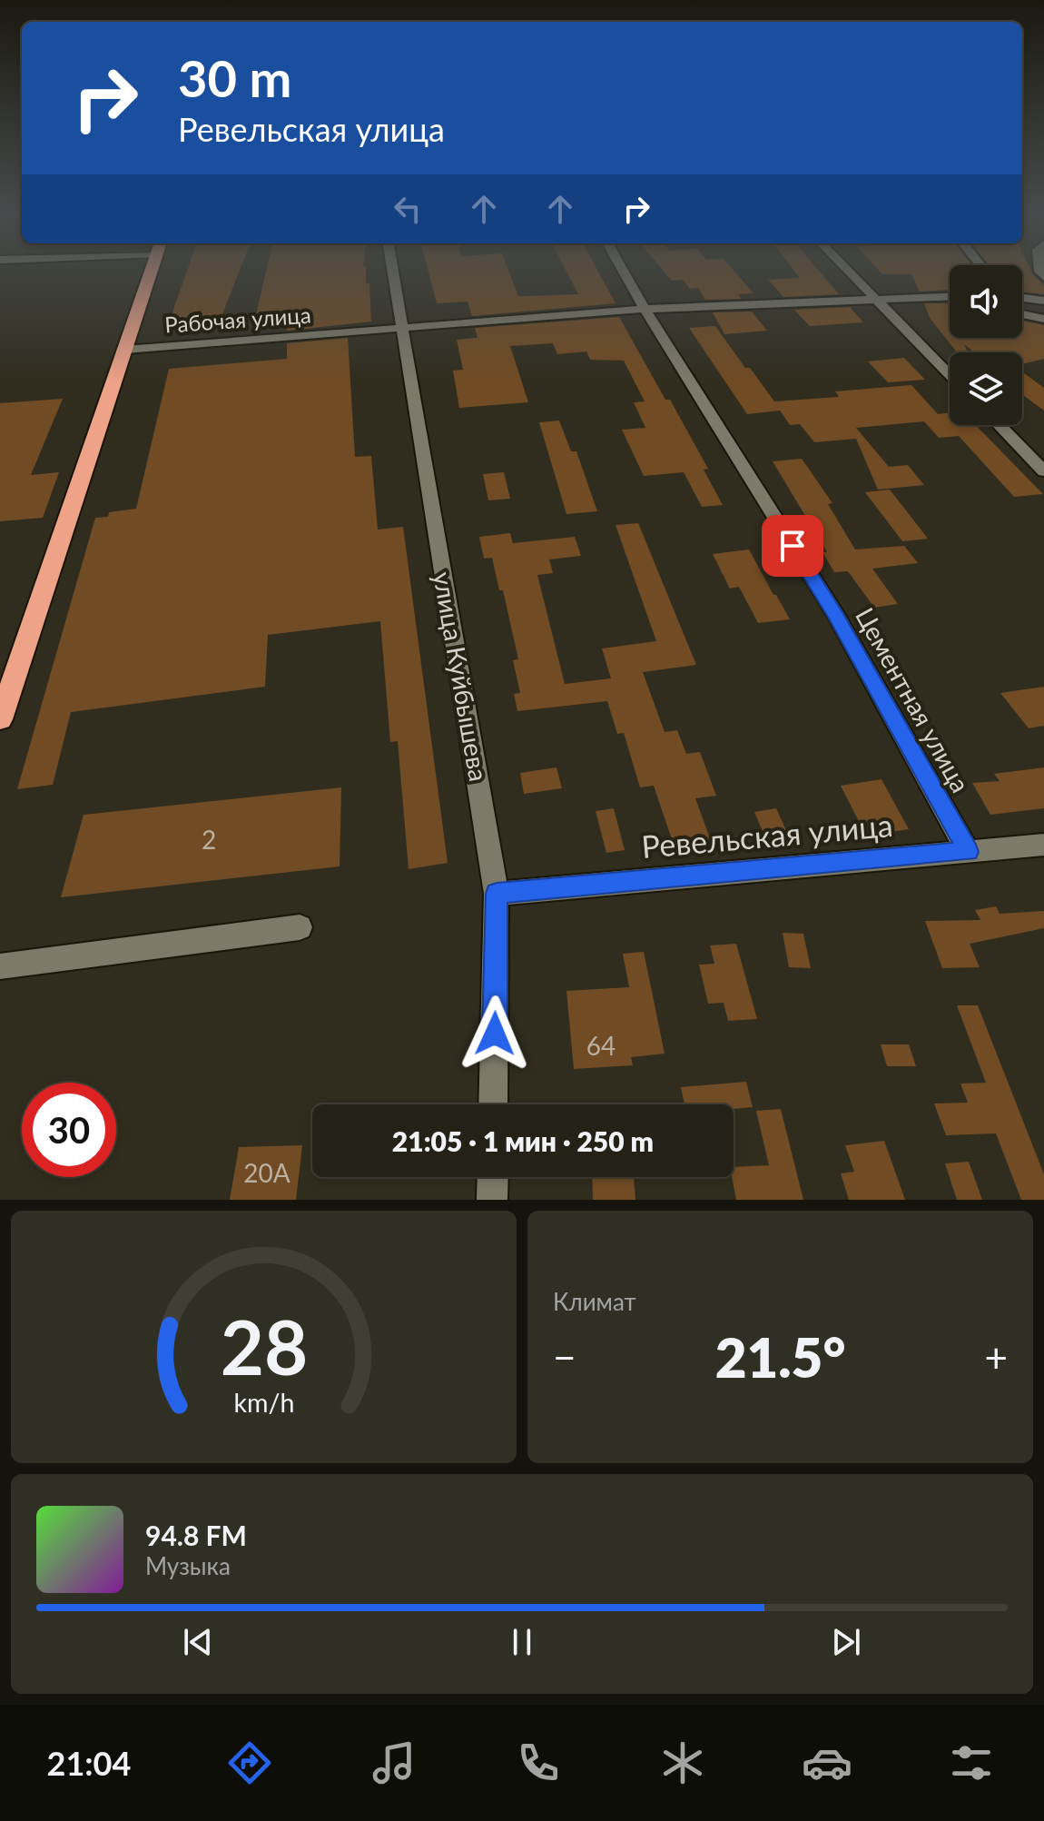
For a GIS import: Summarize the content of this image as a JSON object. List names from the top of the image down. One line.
{"streets":{"street":["Рабочая улица","улица Куйбышева","Цементная улица","Ревельская улица"]},"crossings":[["Рабочая улица","улица Куйбышева"],["Рабочая улица","Цементная улица"],["улица Куйбышева","Ревельская улица"],["Цементная улица","Ревельская улица"]],"house_numbers":["2","64","20А"],"page":{"turn":["30 m","Ревельская улица"],"limit":"30","trip":"21:05 · 1 мин · 250 m","tile":"Климат","heat":["−","21.5°","+"],"song":["94.8 FM","Музыка"],"tabs":"21:04","gauge":["28","km/h"]}}
